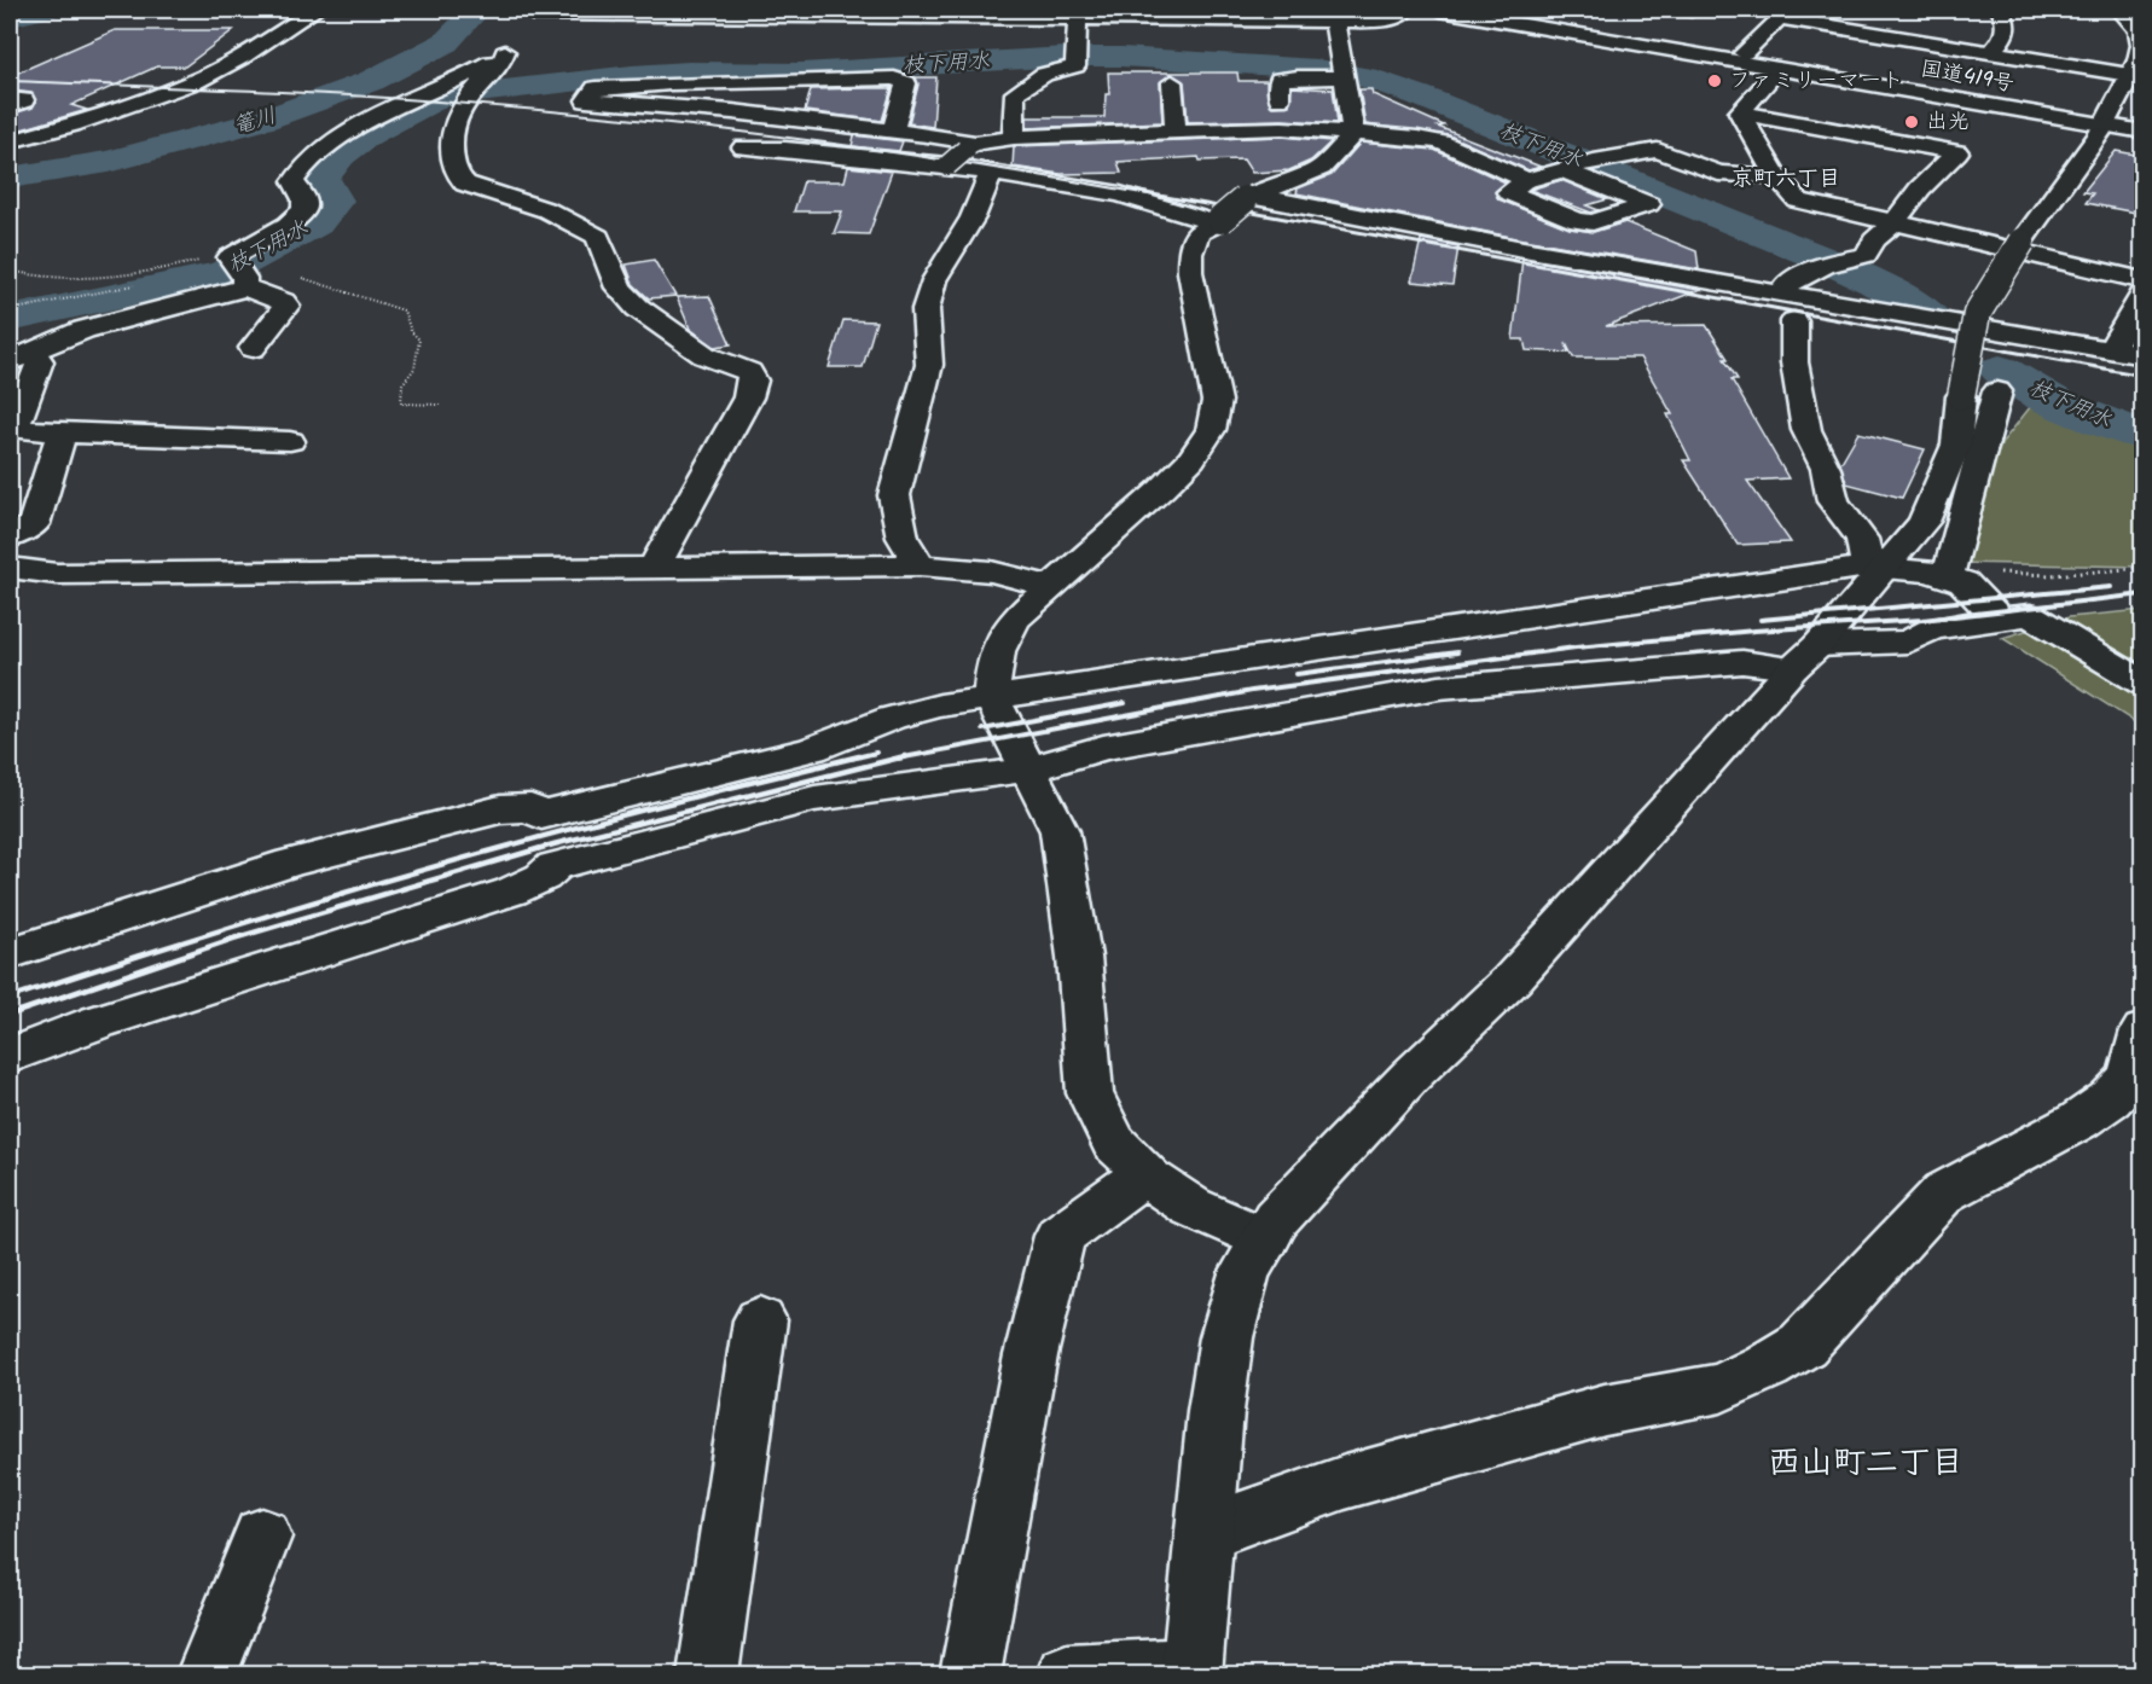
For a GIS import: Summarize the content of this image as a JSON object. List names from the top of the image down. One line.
{"streets":{"main road":["国道419号"]},"districts":["京町六丁目","西山町二丁目"],"water":["枝下用水","篭川"],"places":["ファミリーマート","出光"]}
